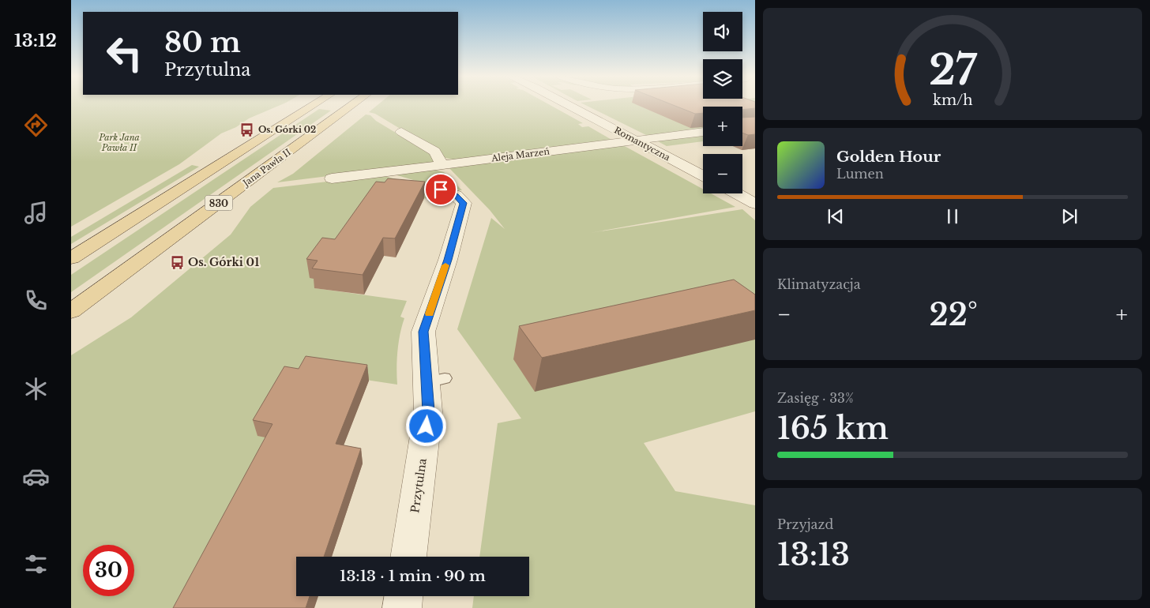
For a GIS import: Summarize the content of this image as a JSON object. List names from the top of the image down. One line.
{"streets":{"main road":["Jana Pawła II","830"],"street":["Romantyczna","Aleja Marzeń","Przytulna"]},"crossings":[["Romantyczna","Aleja Marzeń"]],"parks":["Park Jana Pawła II"],"places":{"bus stop":["Os. Górki 02","Os. Górki 01"]},"page":{"tabs":"13:12","map_buttons":["+","−"],"turn":["80 m","Przytulna"],"song":["Golden Hour","Lumen"],"tile":["Klimatyzacja",["Zasięg · 33%","165 km"],["Przyjazd","13:13"]],"heat":["−","22°","+"],"limit":"30","trip":"13:13 · 1 min · 90 m","gauge":["27","km/h"]}}
